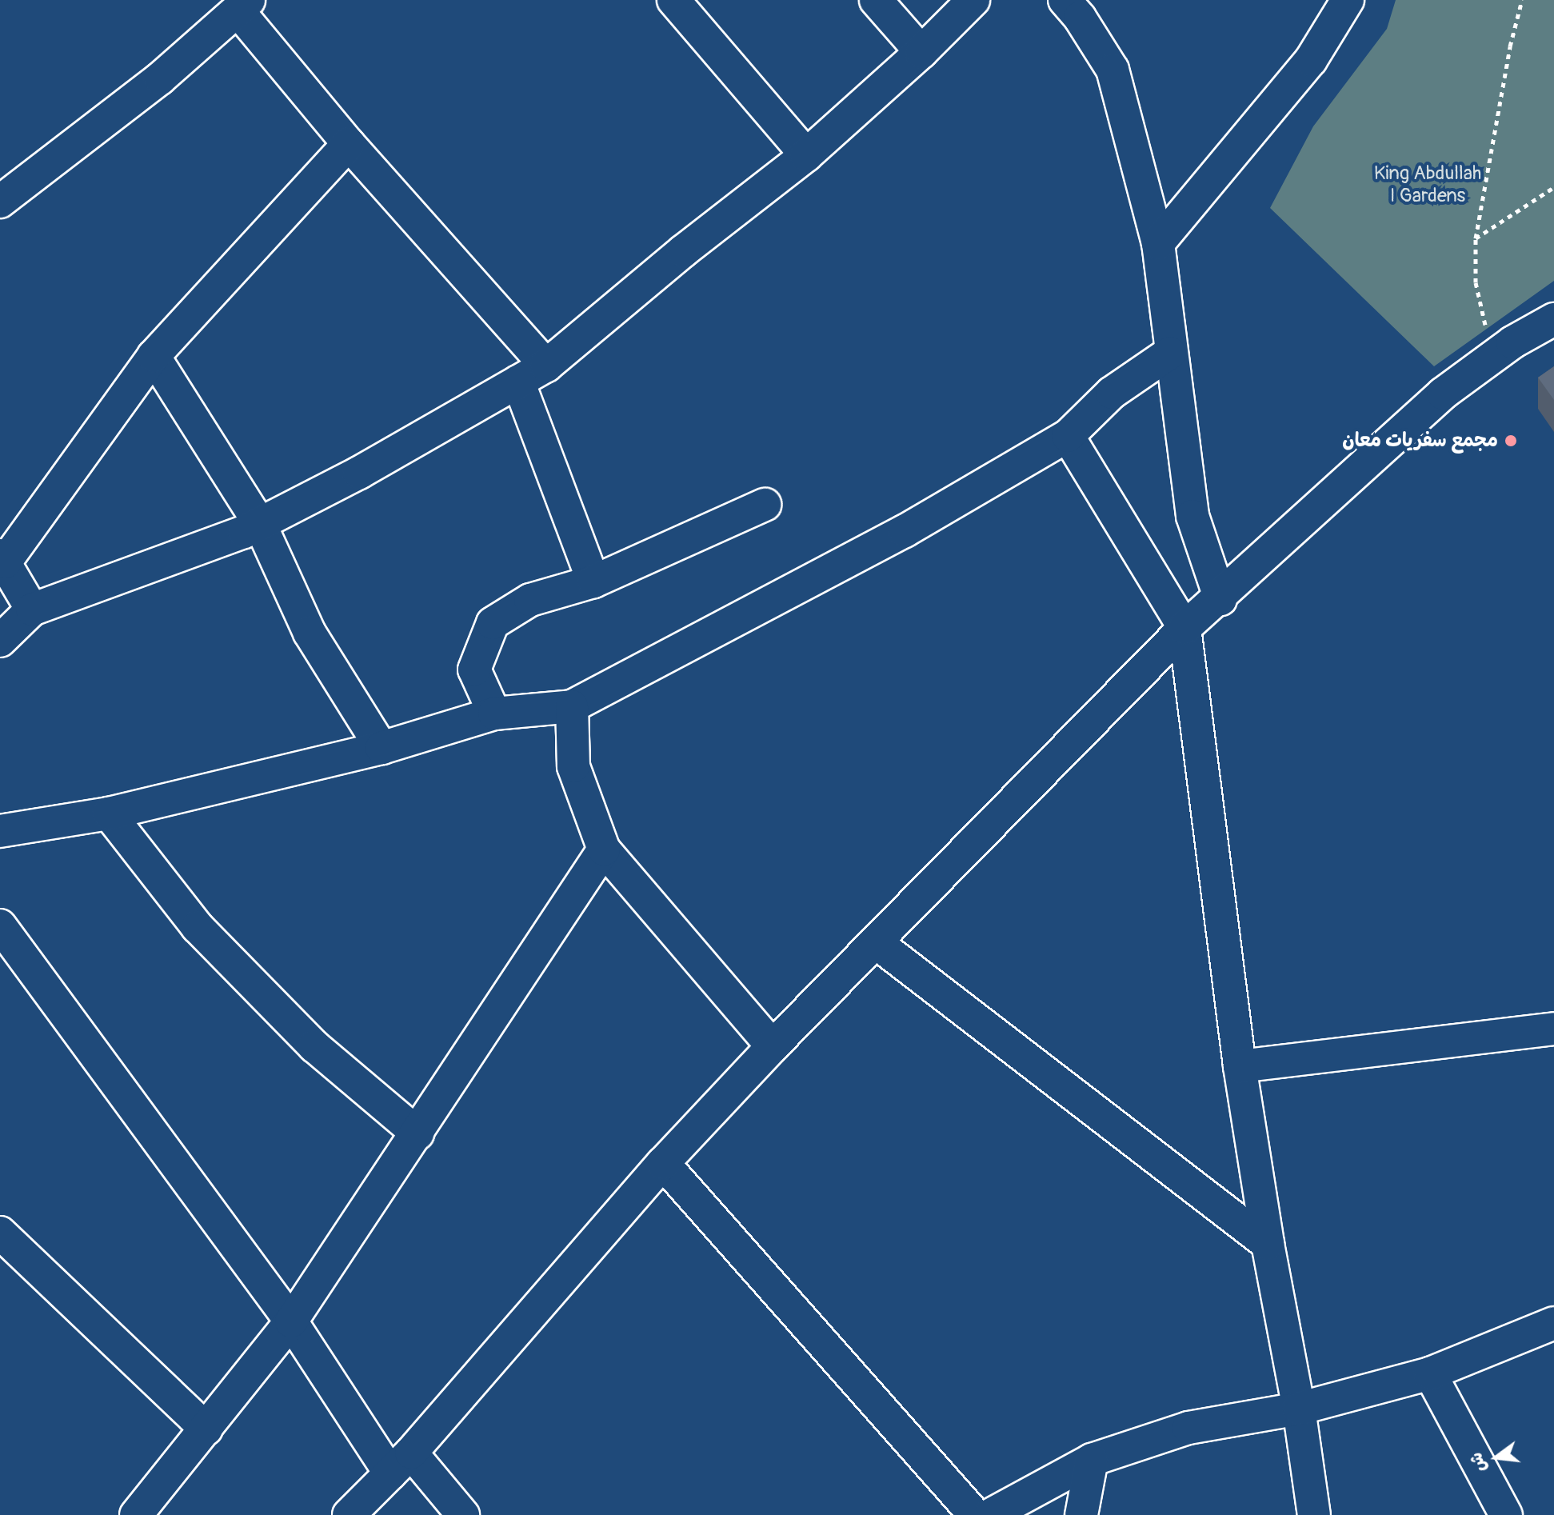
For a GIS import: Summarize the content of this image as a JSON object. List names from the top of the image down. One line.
{"parks":["King Abdullah I Gardens"],"places":["مجمع سفريات معان"],"north":"left"}
